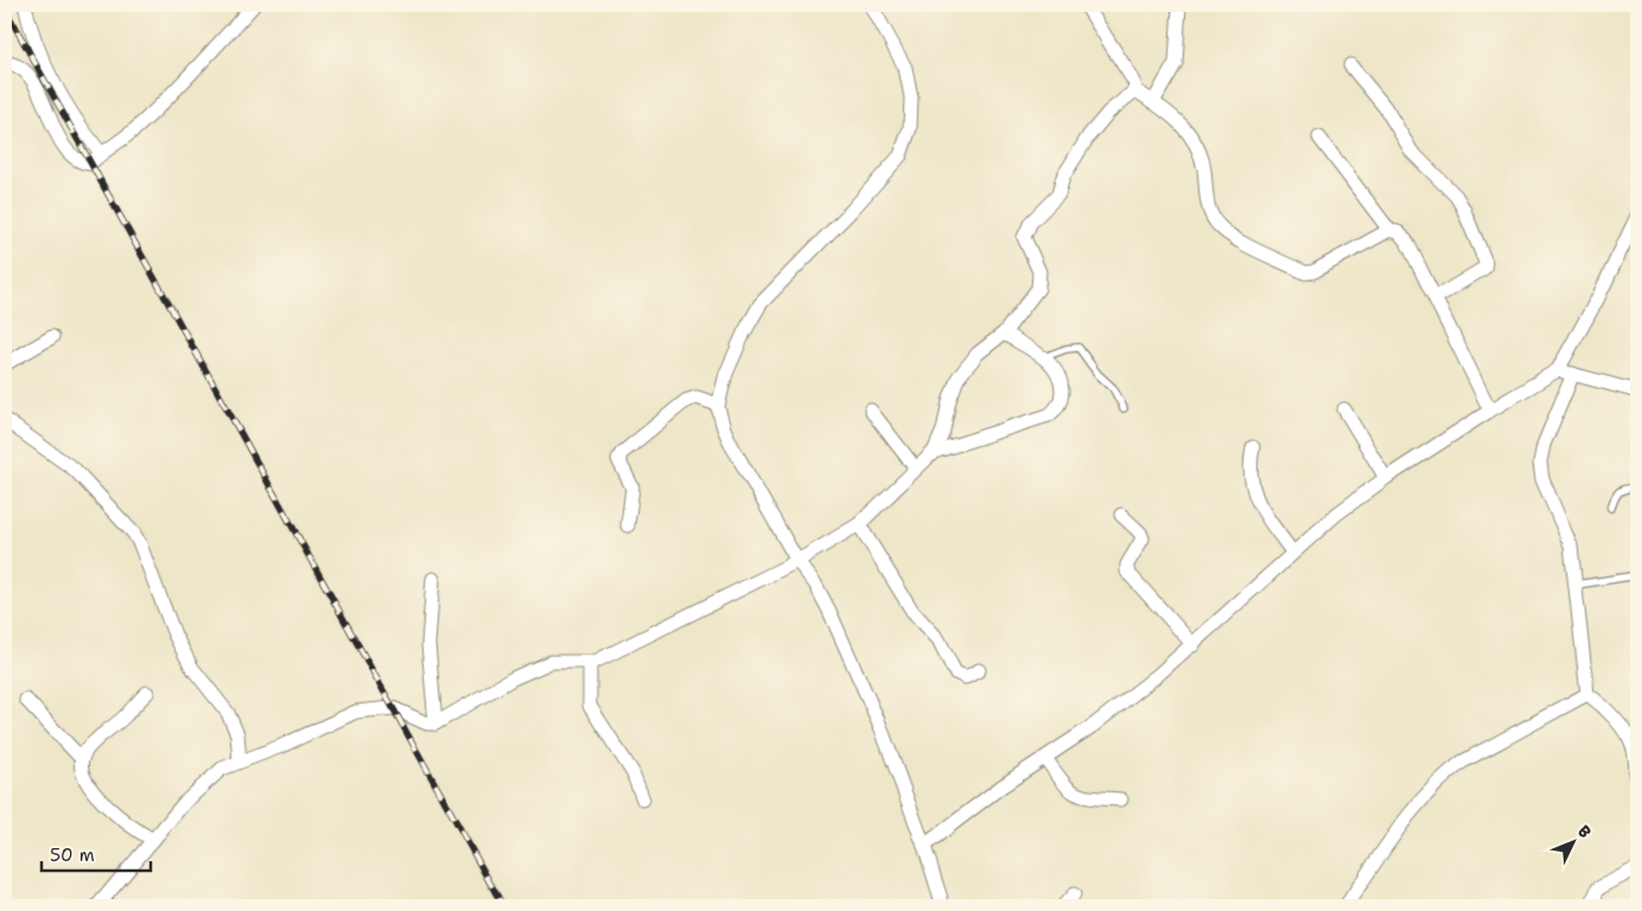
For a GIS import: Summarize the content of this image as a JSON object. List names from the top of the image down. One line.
{"scale_bar":"50 m","north":"top right"}
